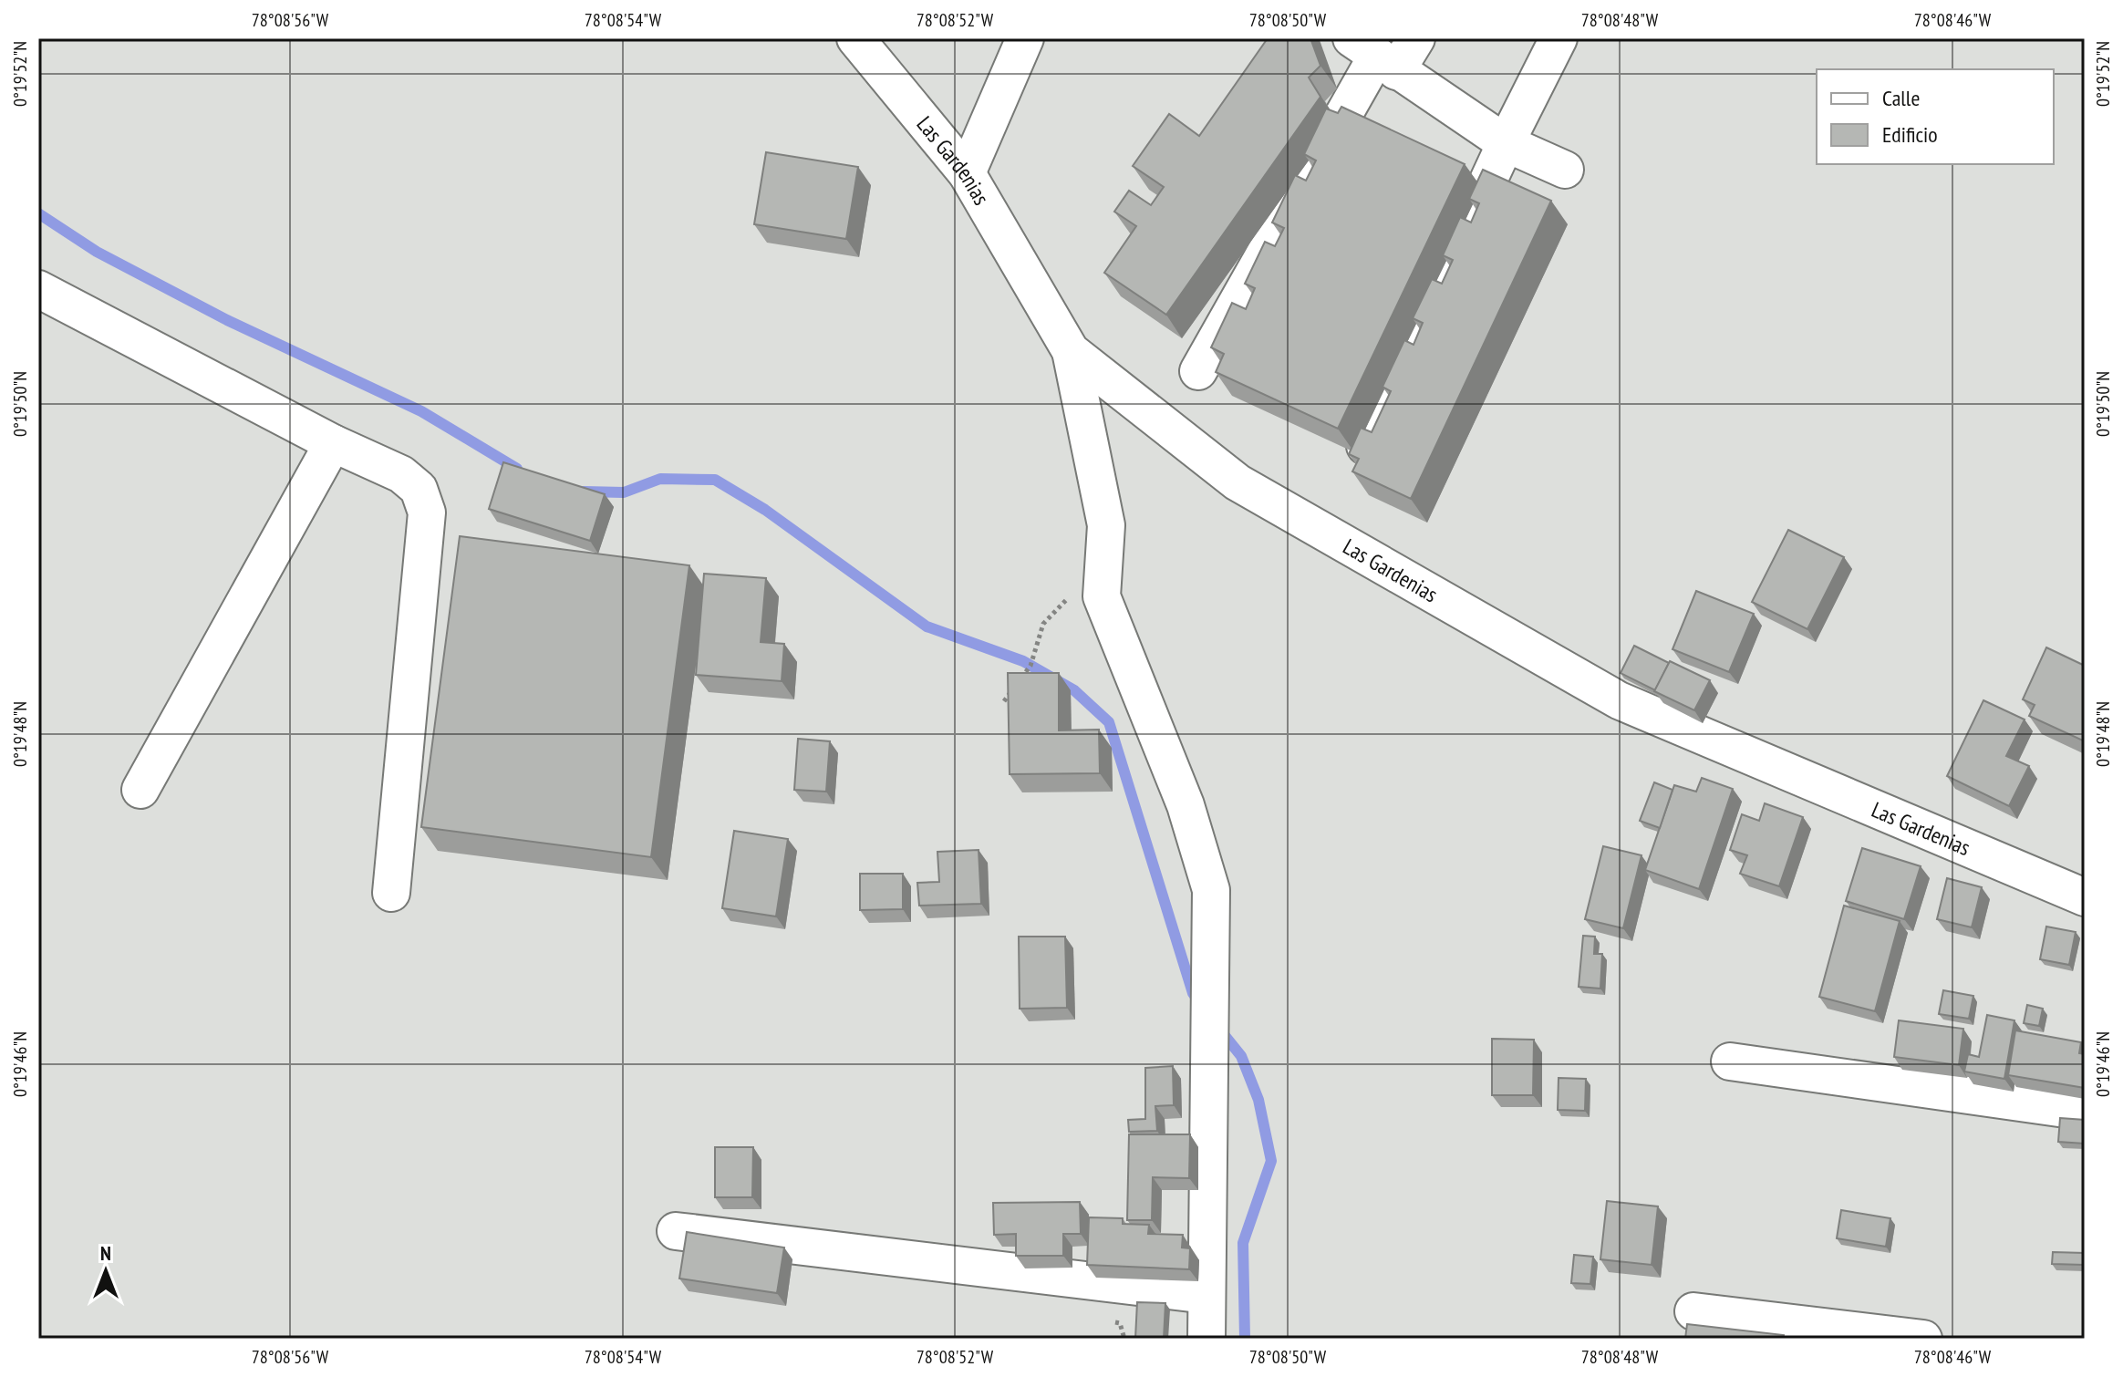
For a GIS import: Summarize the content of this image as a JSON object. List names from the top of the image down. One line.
{"streets":{"street":["Las Gardenias"]},"legend":["Calle","Edificio"],"north":"top","coordinates":["78°08'56\"W","78°08'54\"W","78°08'52\"W","78°08'50\"W","78°08'48\"W","78°08'46\"W","0°19'52\"N","0°19'50\"N","0°19'48\"N","0°19'46\"N"]}
